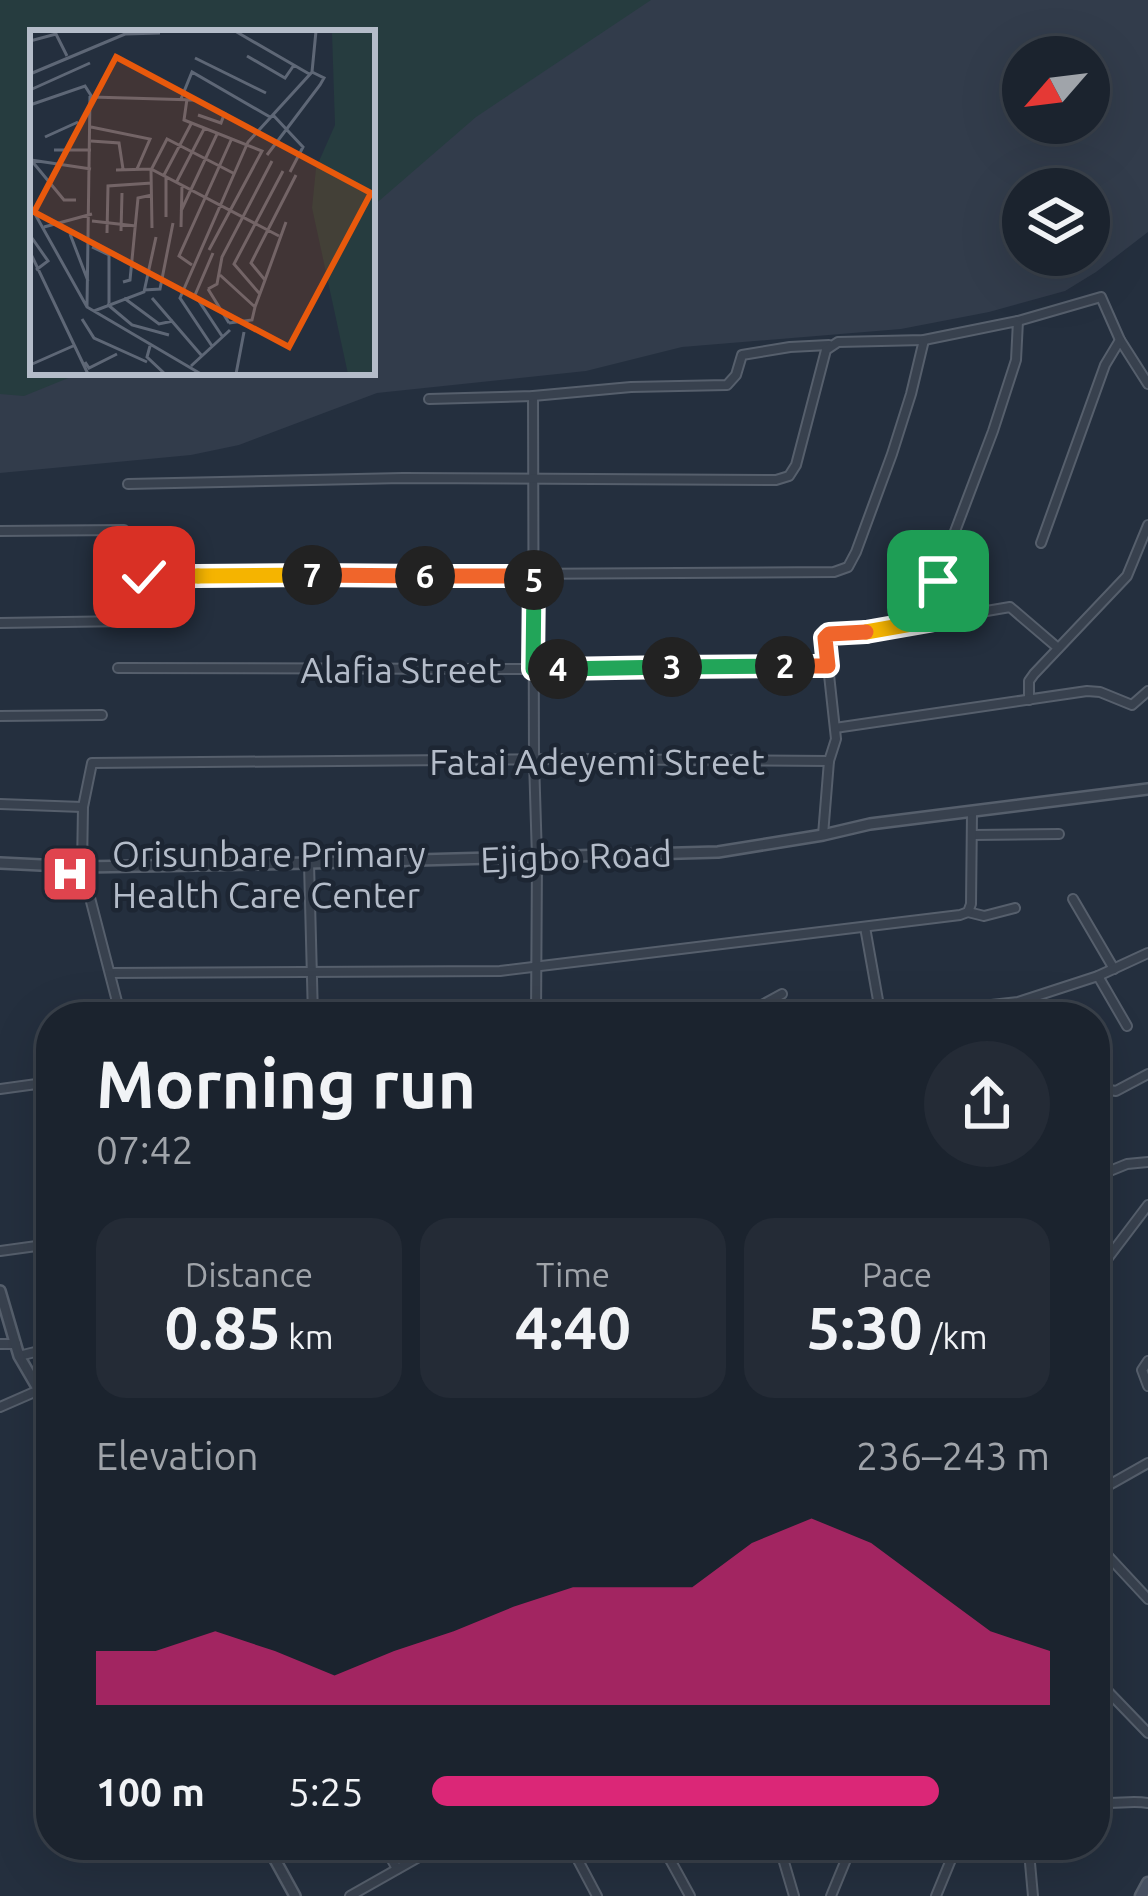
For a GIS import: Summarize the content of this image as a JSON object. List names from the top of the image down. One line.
{"streets":{"street":["Alafia Street","Fatai Adeyemi Street","Ejigbo Road"]},"crossings":[["Fatai Adeyemi Street","Ejigbo Road"]],"places":{"hospital":["Orisunbare Primary Health Care Center"]},"north":"bottom left","page":{"pins":["7","6","5","2","3","4"],"heading":["Morning run","07:42"],"stats":[["Distance","0.85 km"],["Time","4:40"],["Pace","5:30 /km"]],"chart":["Elevation","236–243 m"],"list":[{"name":"100 m","note":"5:25"}]}}
